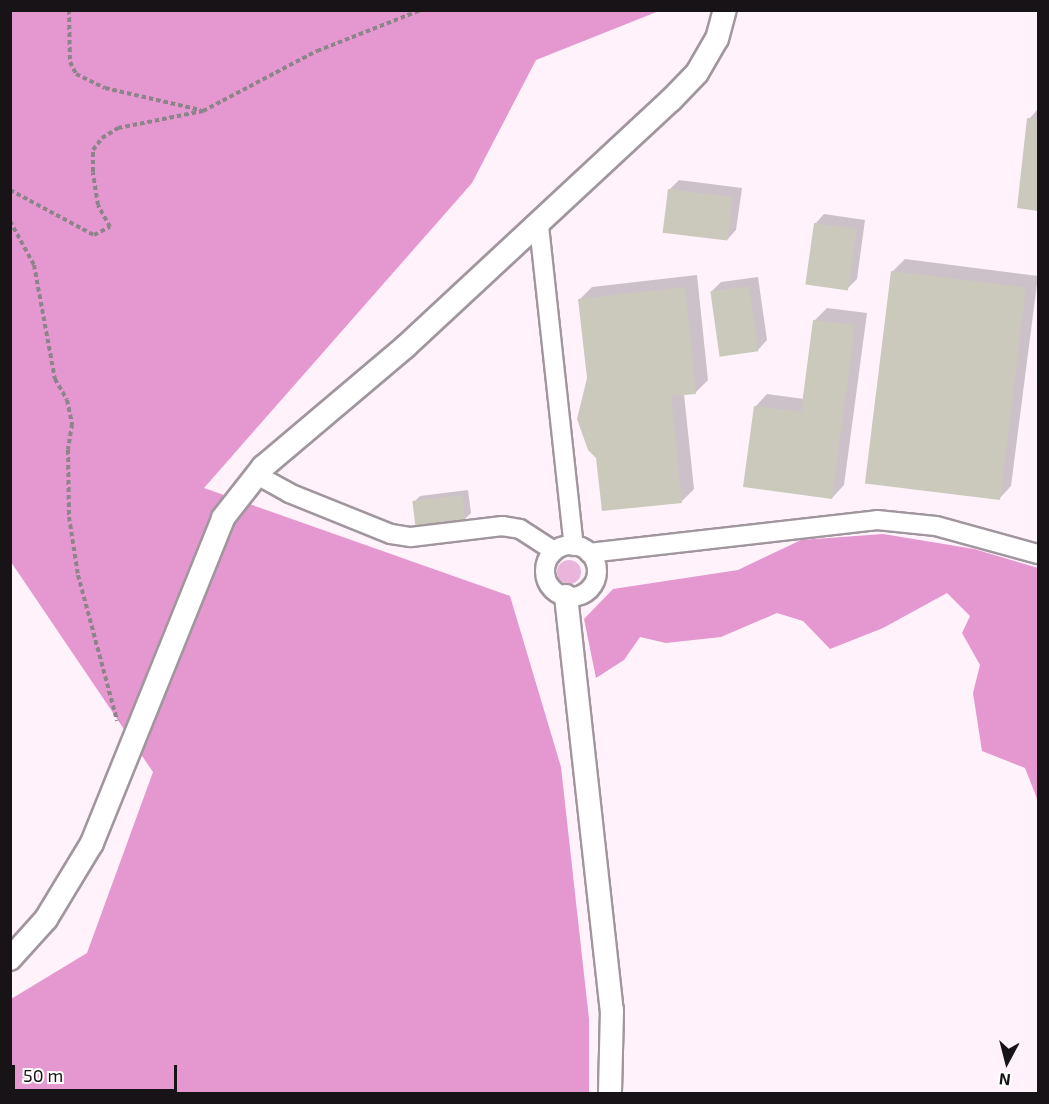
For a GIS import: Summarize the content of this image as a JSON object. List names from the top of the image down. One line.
{"scale_bar":"50 m","north":"bottom"}
